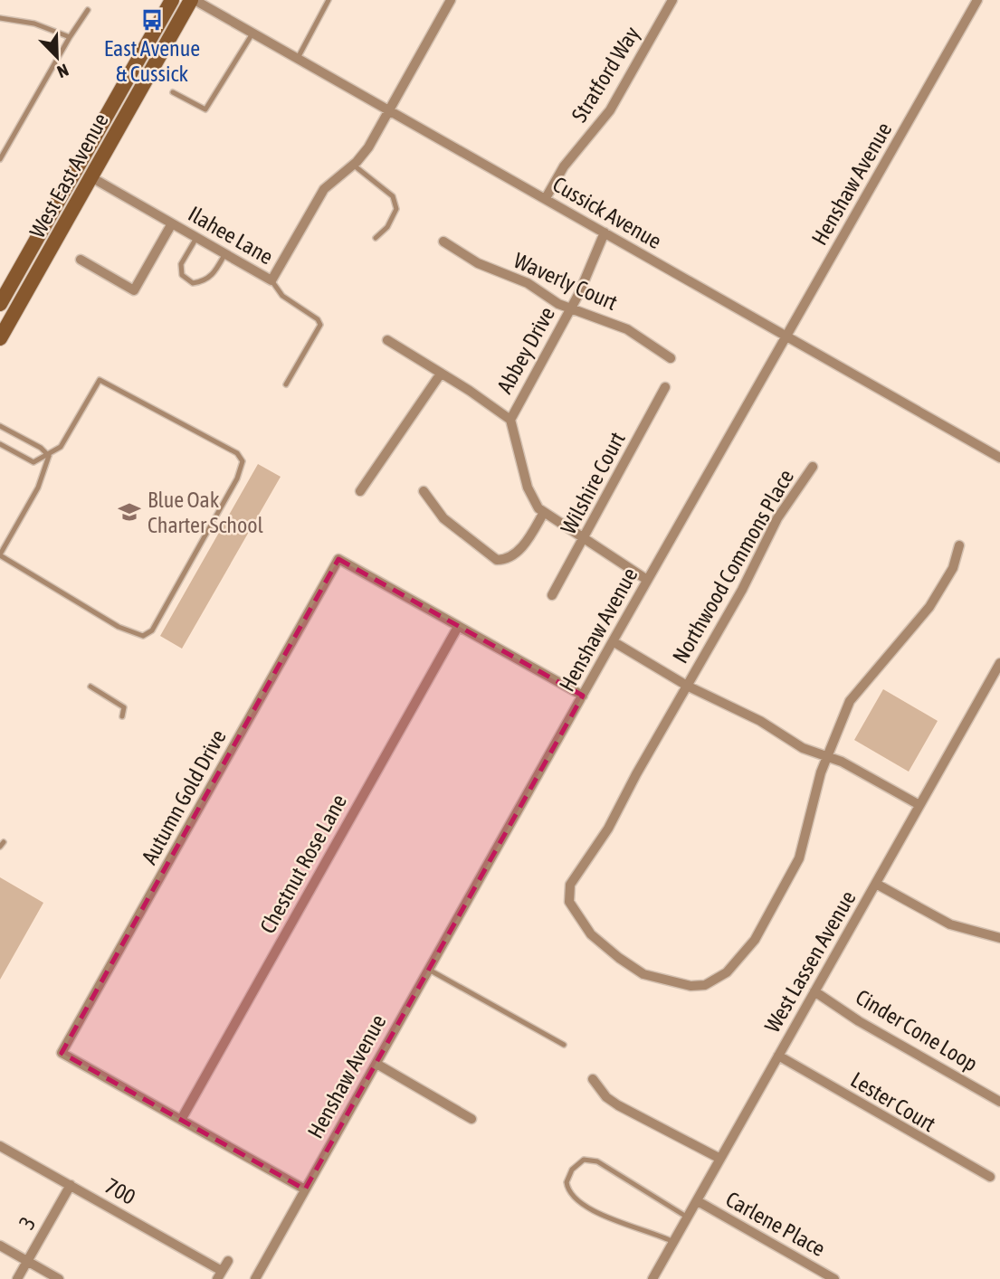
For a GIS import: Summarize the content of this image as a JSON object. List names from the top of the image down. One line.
{"streets":{"main road":["West East Avenue"],"street":["Stratford Way","Henshaw Avenue","Cussick Avenue","Ilahee Lane","Waverly Court","Abbey Drive","Wilshire Court","Northwood Commons Place","Autumn Gold Drive","Chestnut Rose Lane","West Lassen Avenue","Cinder Cone Loop","Lester Court","700","3","Carlene Place"]},"crossings":[["Stratford Way","Cussick Avenue"],["West East Avenue","Cussick Avenue"],["West East Avenue","Ilahee Lane"],["Henshaw Avenue","Cussick Avenue"],["Henshaw Avenue","Abbey Drive"],["Henshaw Avenue","Northwood Commons Place"],["Henshaw Avenue","Autumn Gold Drive"],["Cussick Avenue","Ilahee Lane"],["Cussick Avenue","Abbey Drive"],["Waverly Court","Abbey Drive"],["Abbey Drive","Wilshire Court"],["Northwood Commons Place","West Lassen Avenue"],["Autumn Gold Drive","Chestnut Rose Lane"],["West Lassen Avenue","Cinder Cone Loop"],["West Lassen Avenue","Lester Court"],["West Lassen Avenue","Carlene Place"],["700","3"]],"places":{"bus stop":["East Avenue & Cussick"],"school or university":["Blue Oak Charter School"]},"north":"bottom right"}
